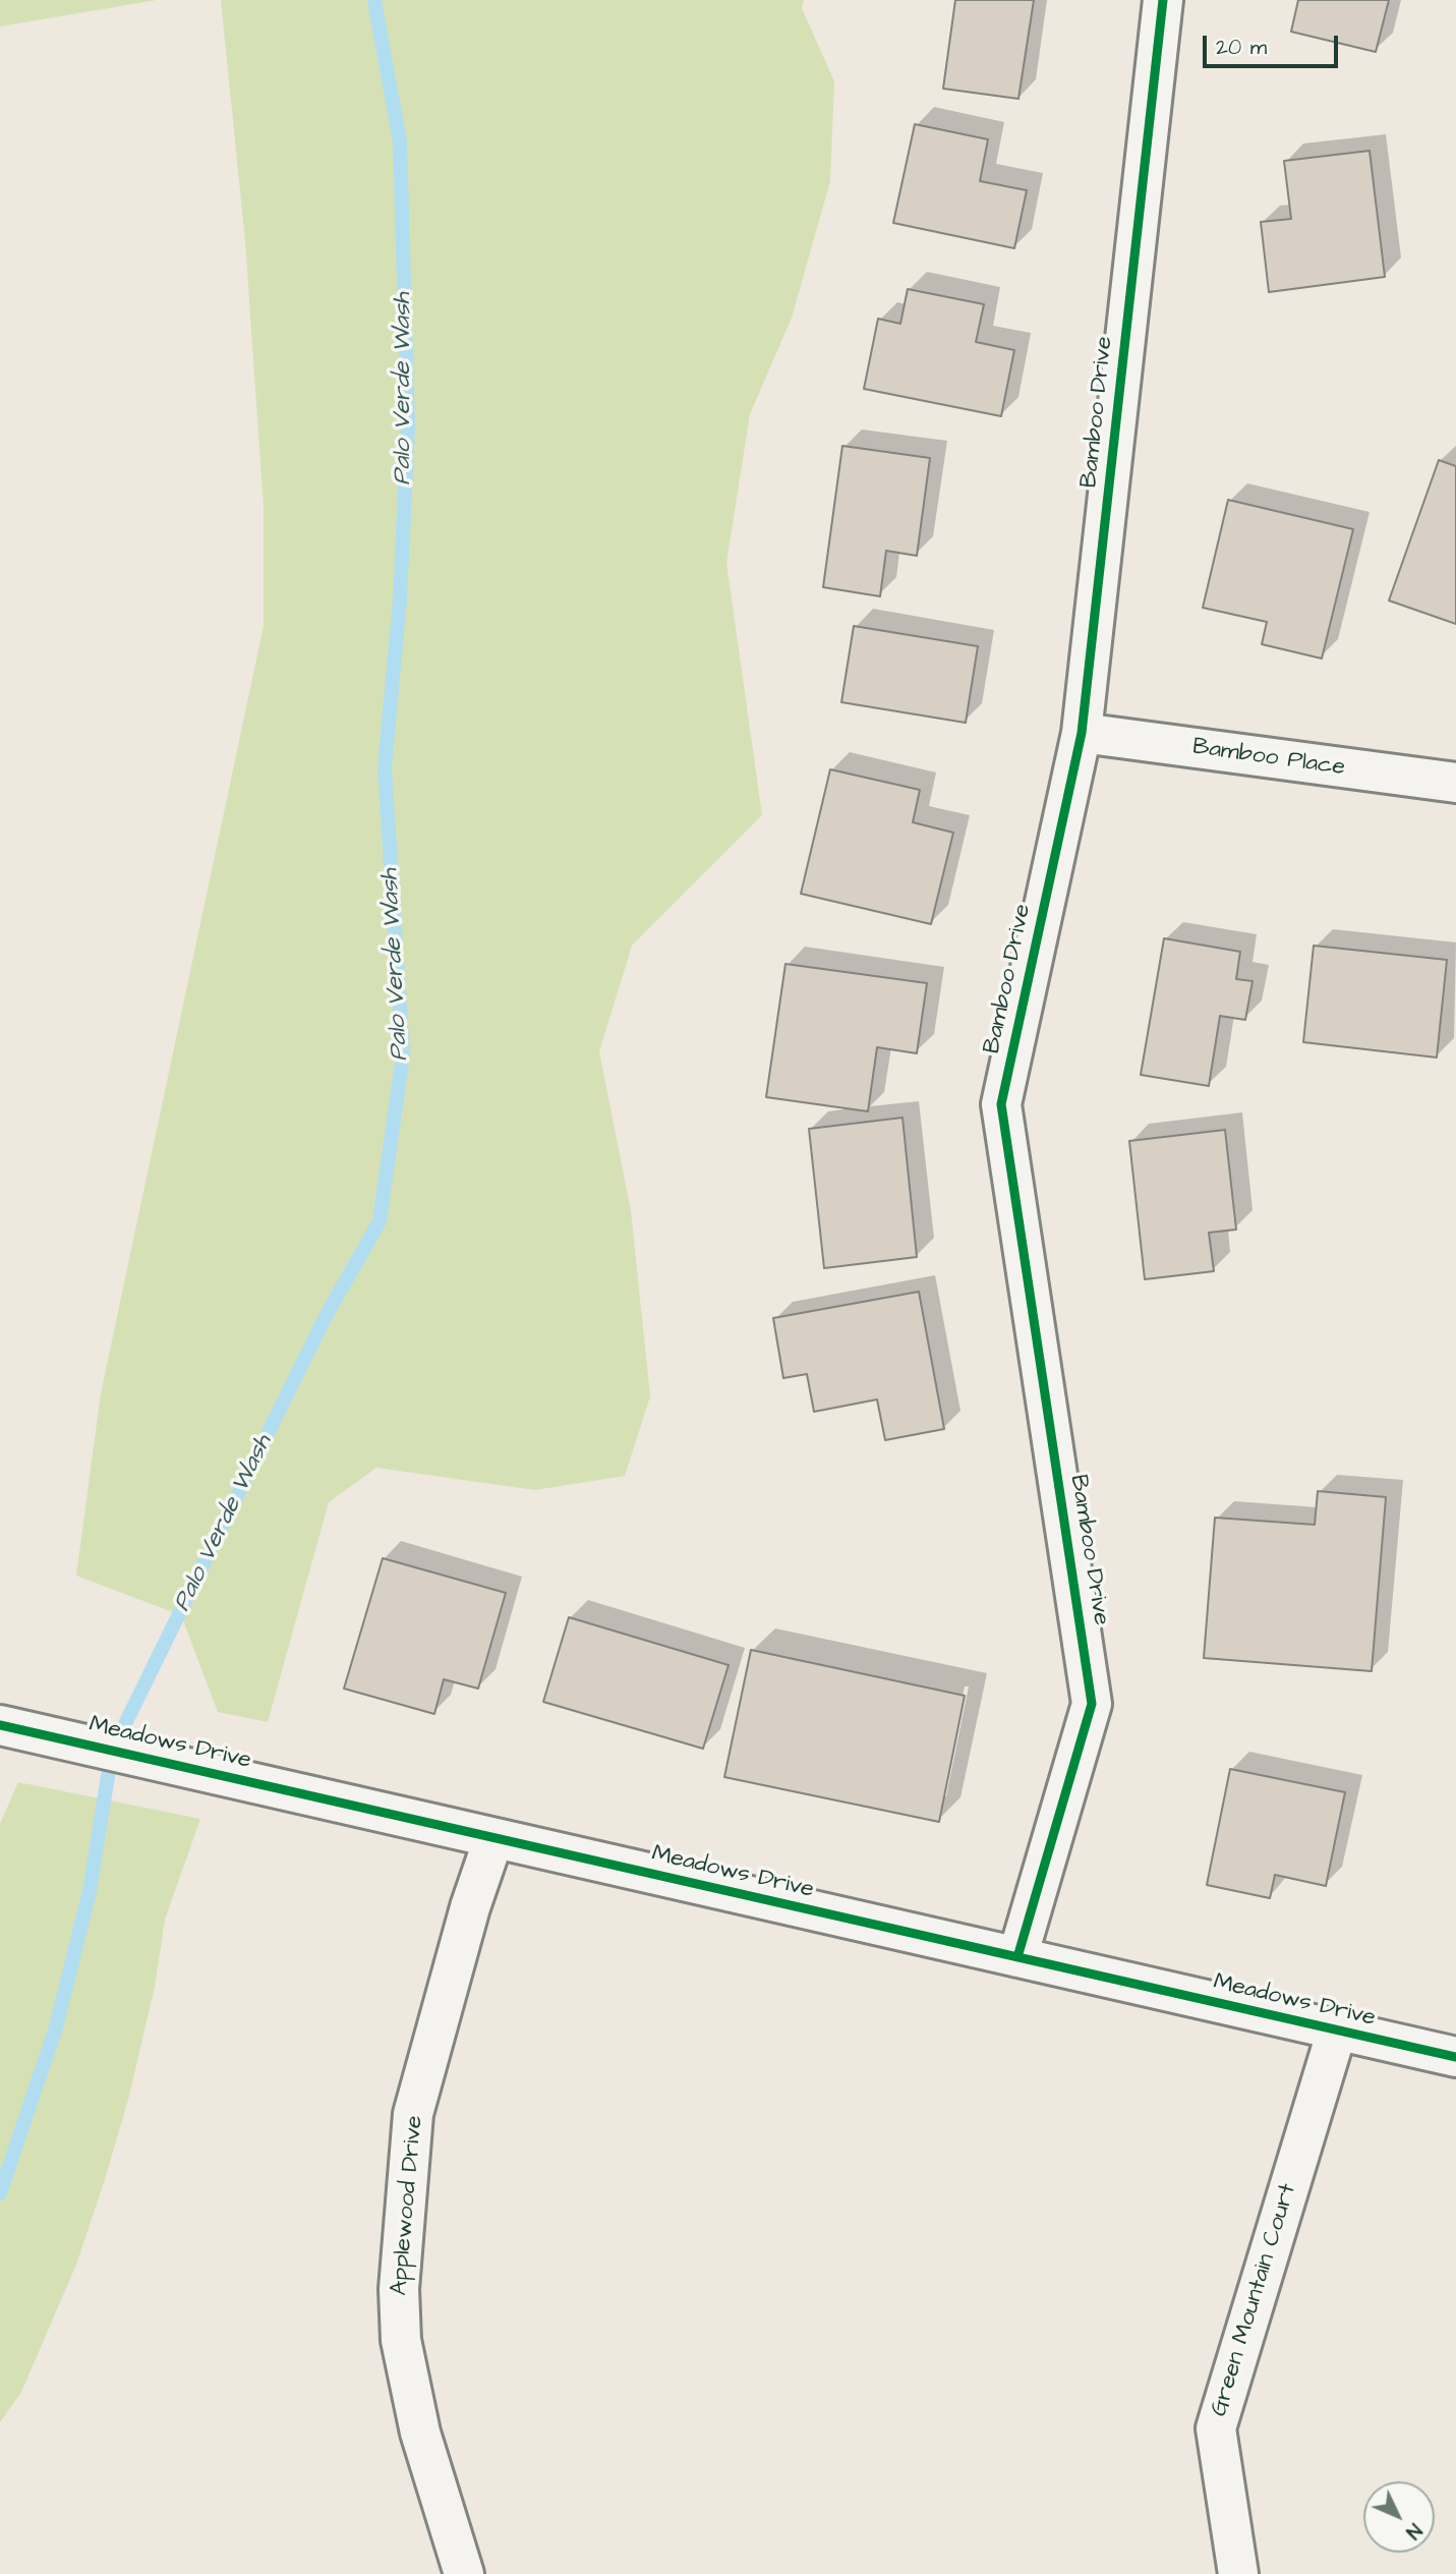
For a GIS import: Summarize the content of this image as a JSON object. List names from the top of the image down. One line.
{"streets":{"street":["Bamboo Drive","Bamboo Place","Meadows Drive","Applewood Drive","Green Mountain Court"]},"crossings":[["Bamboo Drive","Bamboo Place"],["Bamboo Drive","Meadows Drive"],["Meadows Drive","Applewood Drive"],["Meadows Drive","Green Mountain Court"]],"water":["Palo Verde Wash"],"scale_bar":"20 m","north":"bottom right"}
